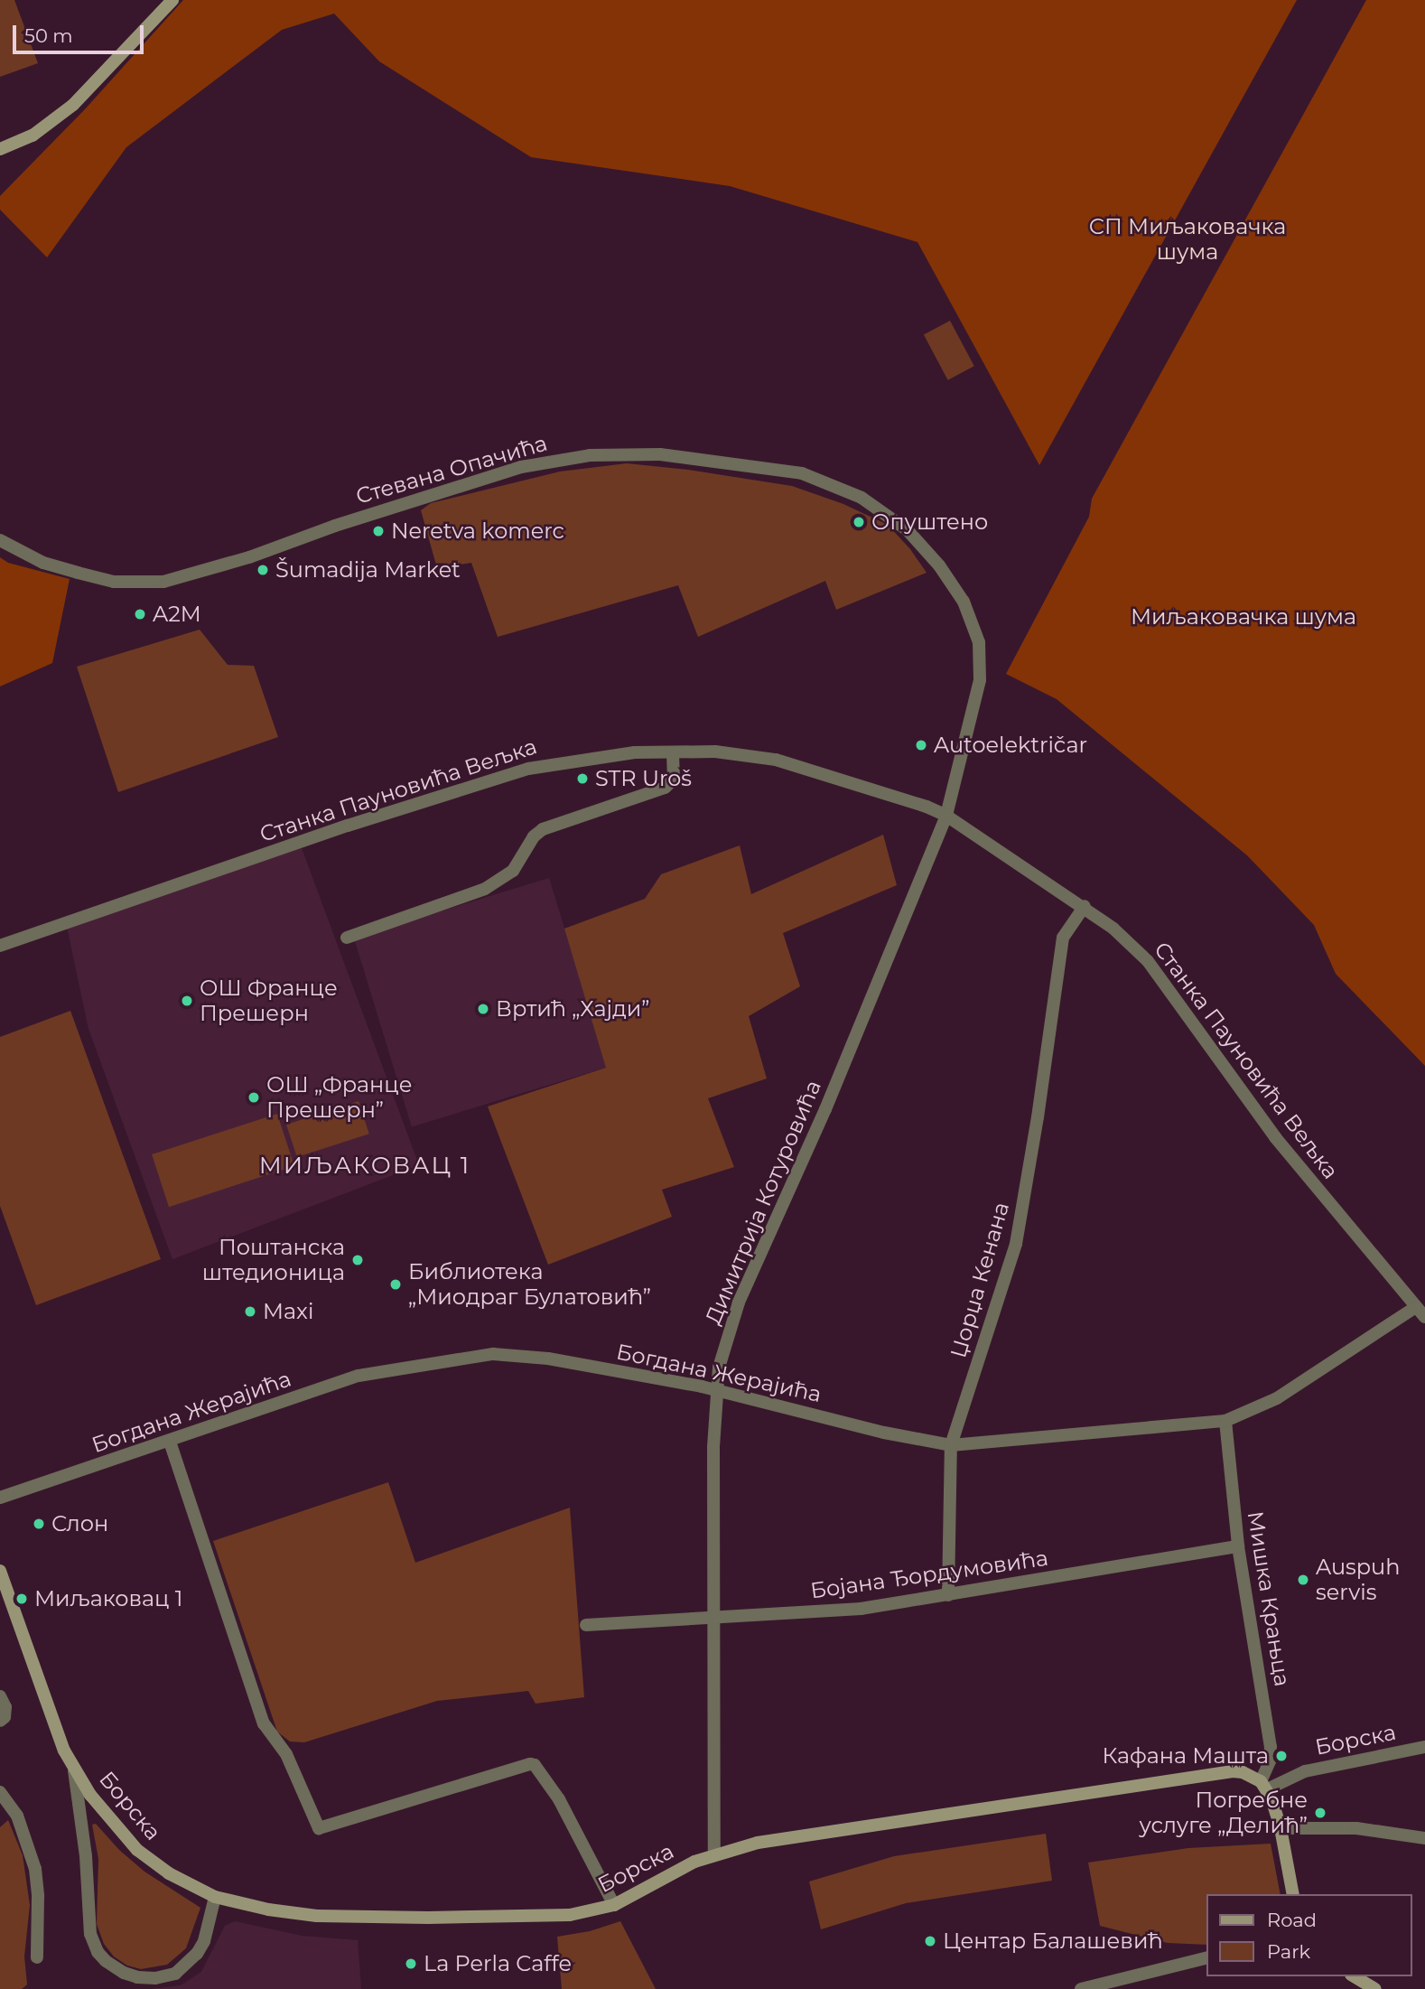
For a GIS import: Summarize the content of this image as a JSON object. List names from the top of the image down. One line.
{"streets":{"main road":["Борска"],"street":["Стевана Опачића","Станка Пауновића Вељка","Димитрија Котуровића","Џорџа Кенана","Богдана Жерајића","Бојана Ђордумовића","Мишка Крањца"]},"crossings":[["Стевана Опачића","Станка Пауновића Вељка"],["Стевана Опачића","Димитрија Котуровића"],["Станка Пауновића Вељка","Димитрија Котуровића"],["Станка Пауновића Вељка","Џорџа Кенана"],["Станка Пауновића Вељка","Богдана Жерајића"],["Димитрија Котуровића","Богдана Жерајића"],["Димитрија Котуровића","Бојана Ђордумовића"],["Димитрија Котуровића","Борска"],["Џорџа Кенана","Богдана Жерајића"],["Џорџа Кенана","Бојана Ђордумовића"],["Богдана Жерајића","Мишка Крањца"],["Бојана Ђордумовића","Мишка Крањца"],["Мишка Крањца","Борска"]],"districts":["МИЉАКОВАЦ 1"],"parks":["СП Миљаковачка шума","Миљаковачка шума"],"places":["Опуштено","Neretva komerc","Šumadija Market","A2M","Autoelektričar","STR Uroš","ОШ Франце Прешерн","Вртић „Хајди”","ОШ „Франце Прешерн”","Поштанска штедионица","Библиотека „Миодраг Булатовић”","Maxi","Слон","Auspuh servis","Миљаковац 1","Кафана Машта","Погребне услуге „Делић”","Центар Балашевић","La Perla Caffe"],"legend":["Road","Park"],"scale_bar":"50 m"}
